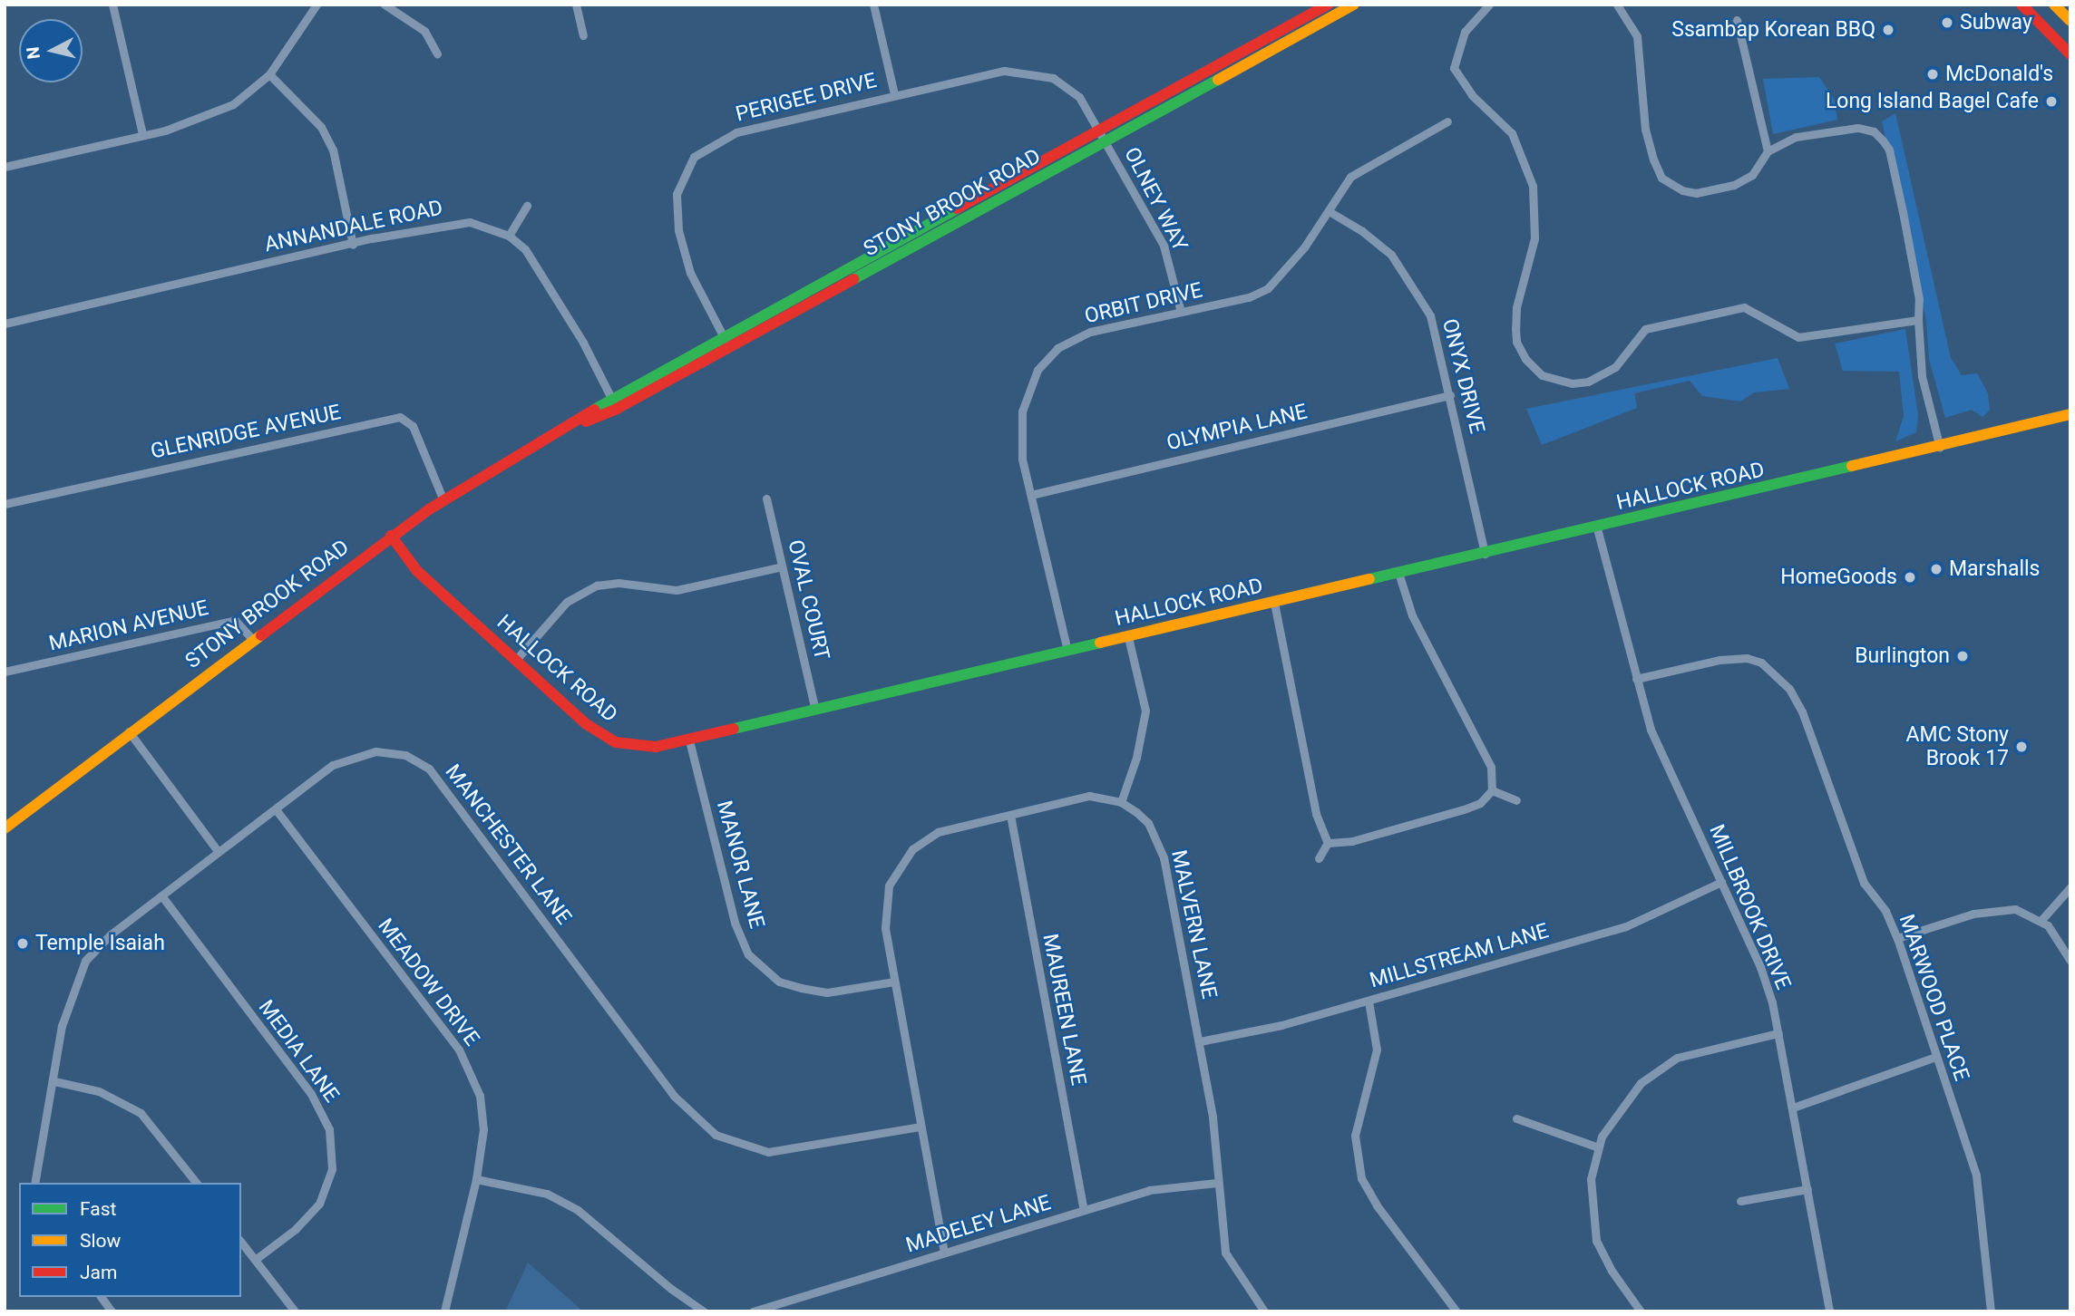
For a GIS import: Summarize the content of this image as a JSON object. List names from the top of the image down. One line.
{"streets":{"main road":["STONY BROOK ROAD","HALLOCK ROAD"],"street":["PERIGEE DRIVE","OLNEY WAY","ANNANDALE ROAD","ORBIT DRIVE","ONYX DRIVE","OLYMPIA LANE","GLENRIDGE AVENUE","OVAL COURT","MARION AVENUE","MANCHESTER LANE","MANOR LANE","MILLBROOK DRIVE","MALVERN LANE","MILLSTREAM LANE","MEADOW DRIVE","MARWOOD PLACE","MAUREEN LANE","MEDIA LANE","MADELEY LANE"]},"crossings":[["PERIGEE DRIVE","OLNEY WAY"],["PERIGEE DRIVE","STONY BROOK ROAD"],["OLNEY WAY","STONY BROOK ROAD"],["OLNEY WAY","ORBIT DRIVE"],["STONY BROOK ROAD","ANNANDALE ROAD"],["STONY BROOK ROAD","GLENRIDGE AVENUE"],["STONY BROOK ROAD","HALLOCK ROAD"],["STONY BROOK ROAD","MARION AVENUE"],["ORBIT DRIVE","ONYX DRIVE"],["ORBIT DRIVE","OLYMPIA LANE"],["ORBIT DRIVE","HALLOCK ROAD"],["ONYX DRIVE","OLYMPIA LANE"],["ONYX DRIVE","HALLOCK ROAD"],["HALLOCK ROAD","OVAL COURT"],["HALLOCK ROAD","MANOR LANE"],["HALLOCK ROAD","MILLBROOK DRIVE"],["MANCHESTER LANE","MALVERN LANE"],["MANCHESTER LANE","MEADOW DRIVE"],["MANCHESTER LANE","MEDIA LANE"],["MANOR LANE","MALVERN LANE"],["MILLBROOK DRIVE","MILLSTREAM LANE"],["MILLBROOK DRIVE","MARWOOD PLACE"],["MALVERN LANE","MILLSTREAM LANE"],["MALVERN LANE","MAUREEN LANE"],["MALVERN LANE","MADELEY LANE"],["MAUREEN LANE","MADELEY LANE"]],"places":["Subway","Ssambap Korean BBQ","McDonald's","Long Island Bagel Cafe","Marshalls","HomeGoods","Burlington","AMC Stony Brook 17","Temple Isaiah"],"legend":["Fast","Slow","Jam"],"north":"left"}
